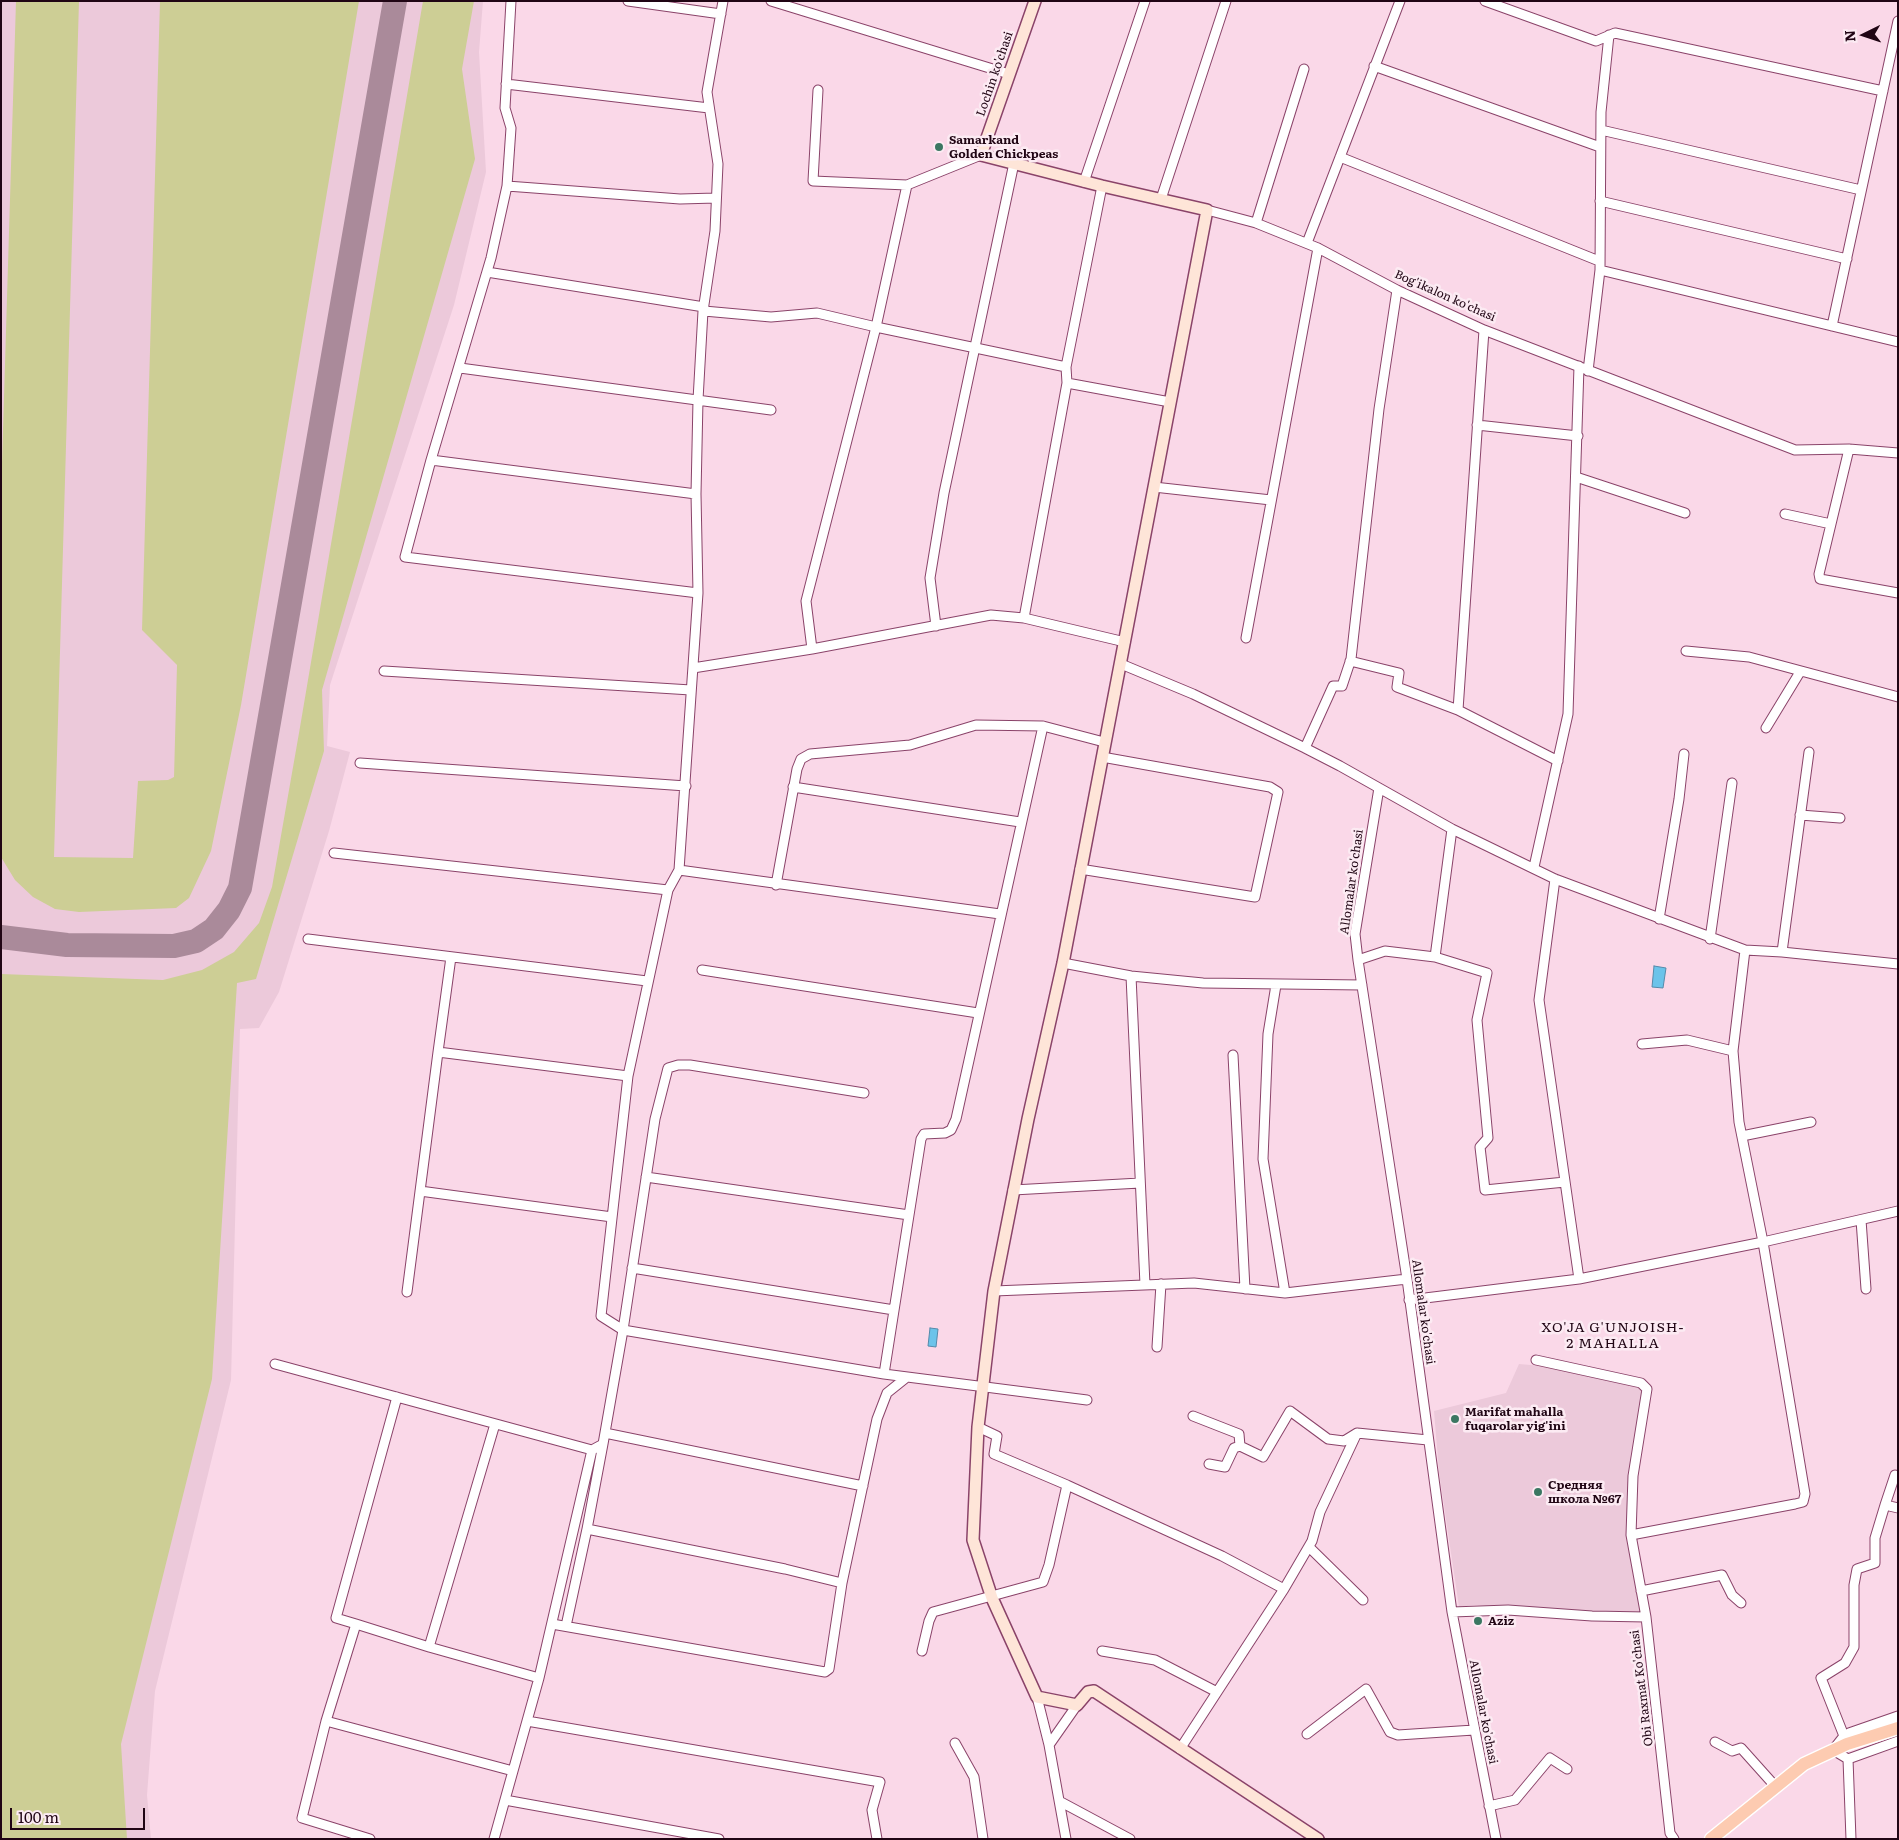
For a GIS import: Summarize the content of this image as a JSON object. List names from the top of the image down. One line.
{"streets":{"street":["Lochin ko'chasi","Bog'ikalon ko'chasi","Allomalar ko'chasi","Obi Raxmat Ko'chasi"]},"crossings":[["Lochin ko'chasi","Bog'ikalon ko'chasi"]],"districts":["XO'JA G'UNJOISH- 2 MAHALLA"],"places":["Samarkand Golden Chickpeas","Marifat mahalla fuqarolar yig'ini","Средняя школа №67","Aziz"],"scale_bar":"100 m","north":"left"}
